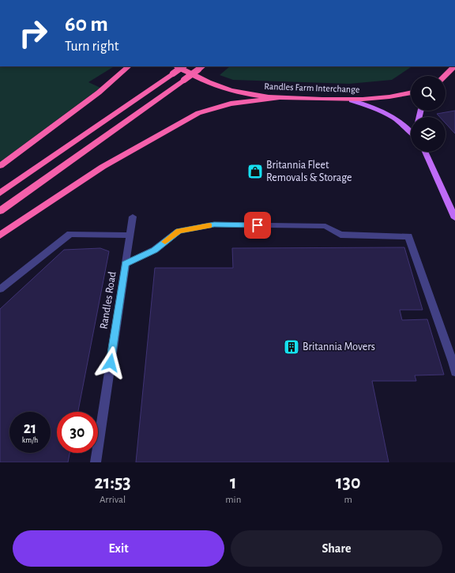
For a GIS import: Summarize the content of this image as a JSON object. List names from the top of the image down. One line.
{"streets":{"highway":["Randles Farm Interchange"],"street":["Randles Road"]},"places":{"shop":["Britannia Fleet Removals & Storage"],"building":["Britannia Movers"]},"page":{"turn":["60 m","Turn right"],"speed":"21 km/h","limit":"30","eta":["21:53","Arrival","1","min","130","m"],"buttons":["Exit","Share"]}}
